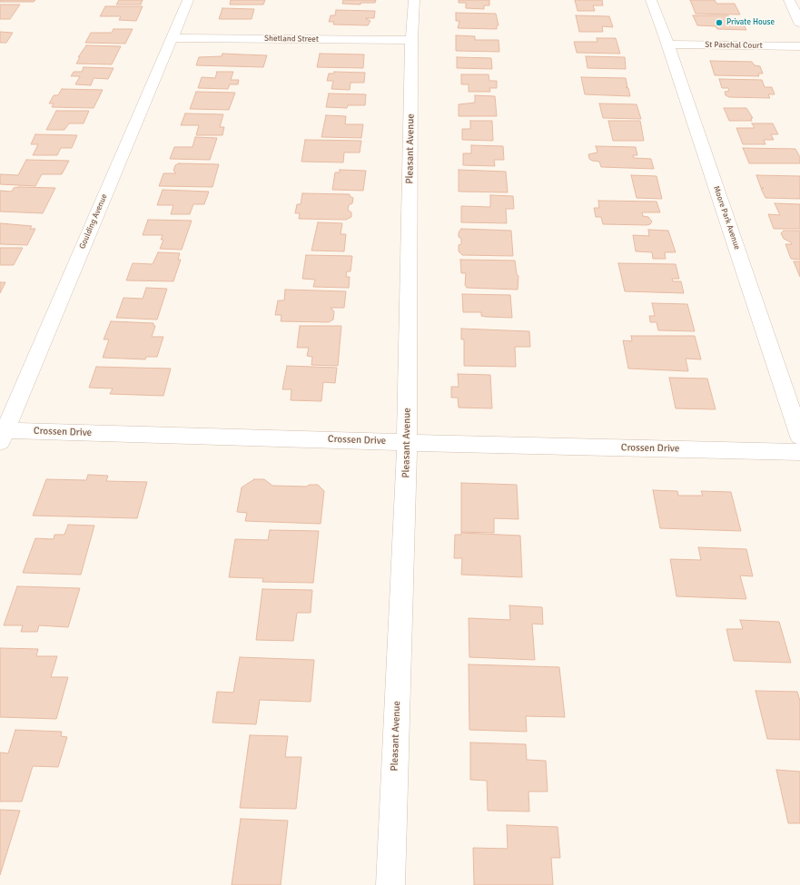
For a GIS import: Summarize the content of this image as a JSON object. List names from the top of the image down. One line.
{"streets":{"street":["Shetland Street","St Paschal Court","Pleasant Avenue","Moore Park Avenue","Goulding Avenue","Crossen Drive"]},"crossings":[["Shetland Street","Pleasant Avenue"],["Shetland Street","Goulding Avenue"],["St Paschal Court","Moore Park Avenue"],["Pleasant Avenue","Crossen Drive"],["Goulding Avenue","Crossen Drive"]],"places":["Private House"]}
